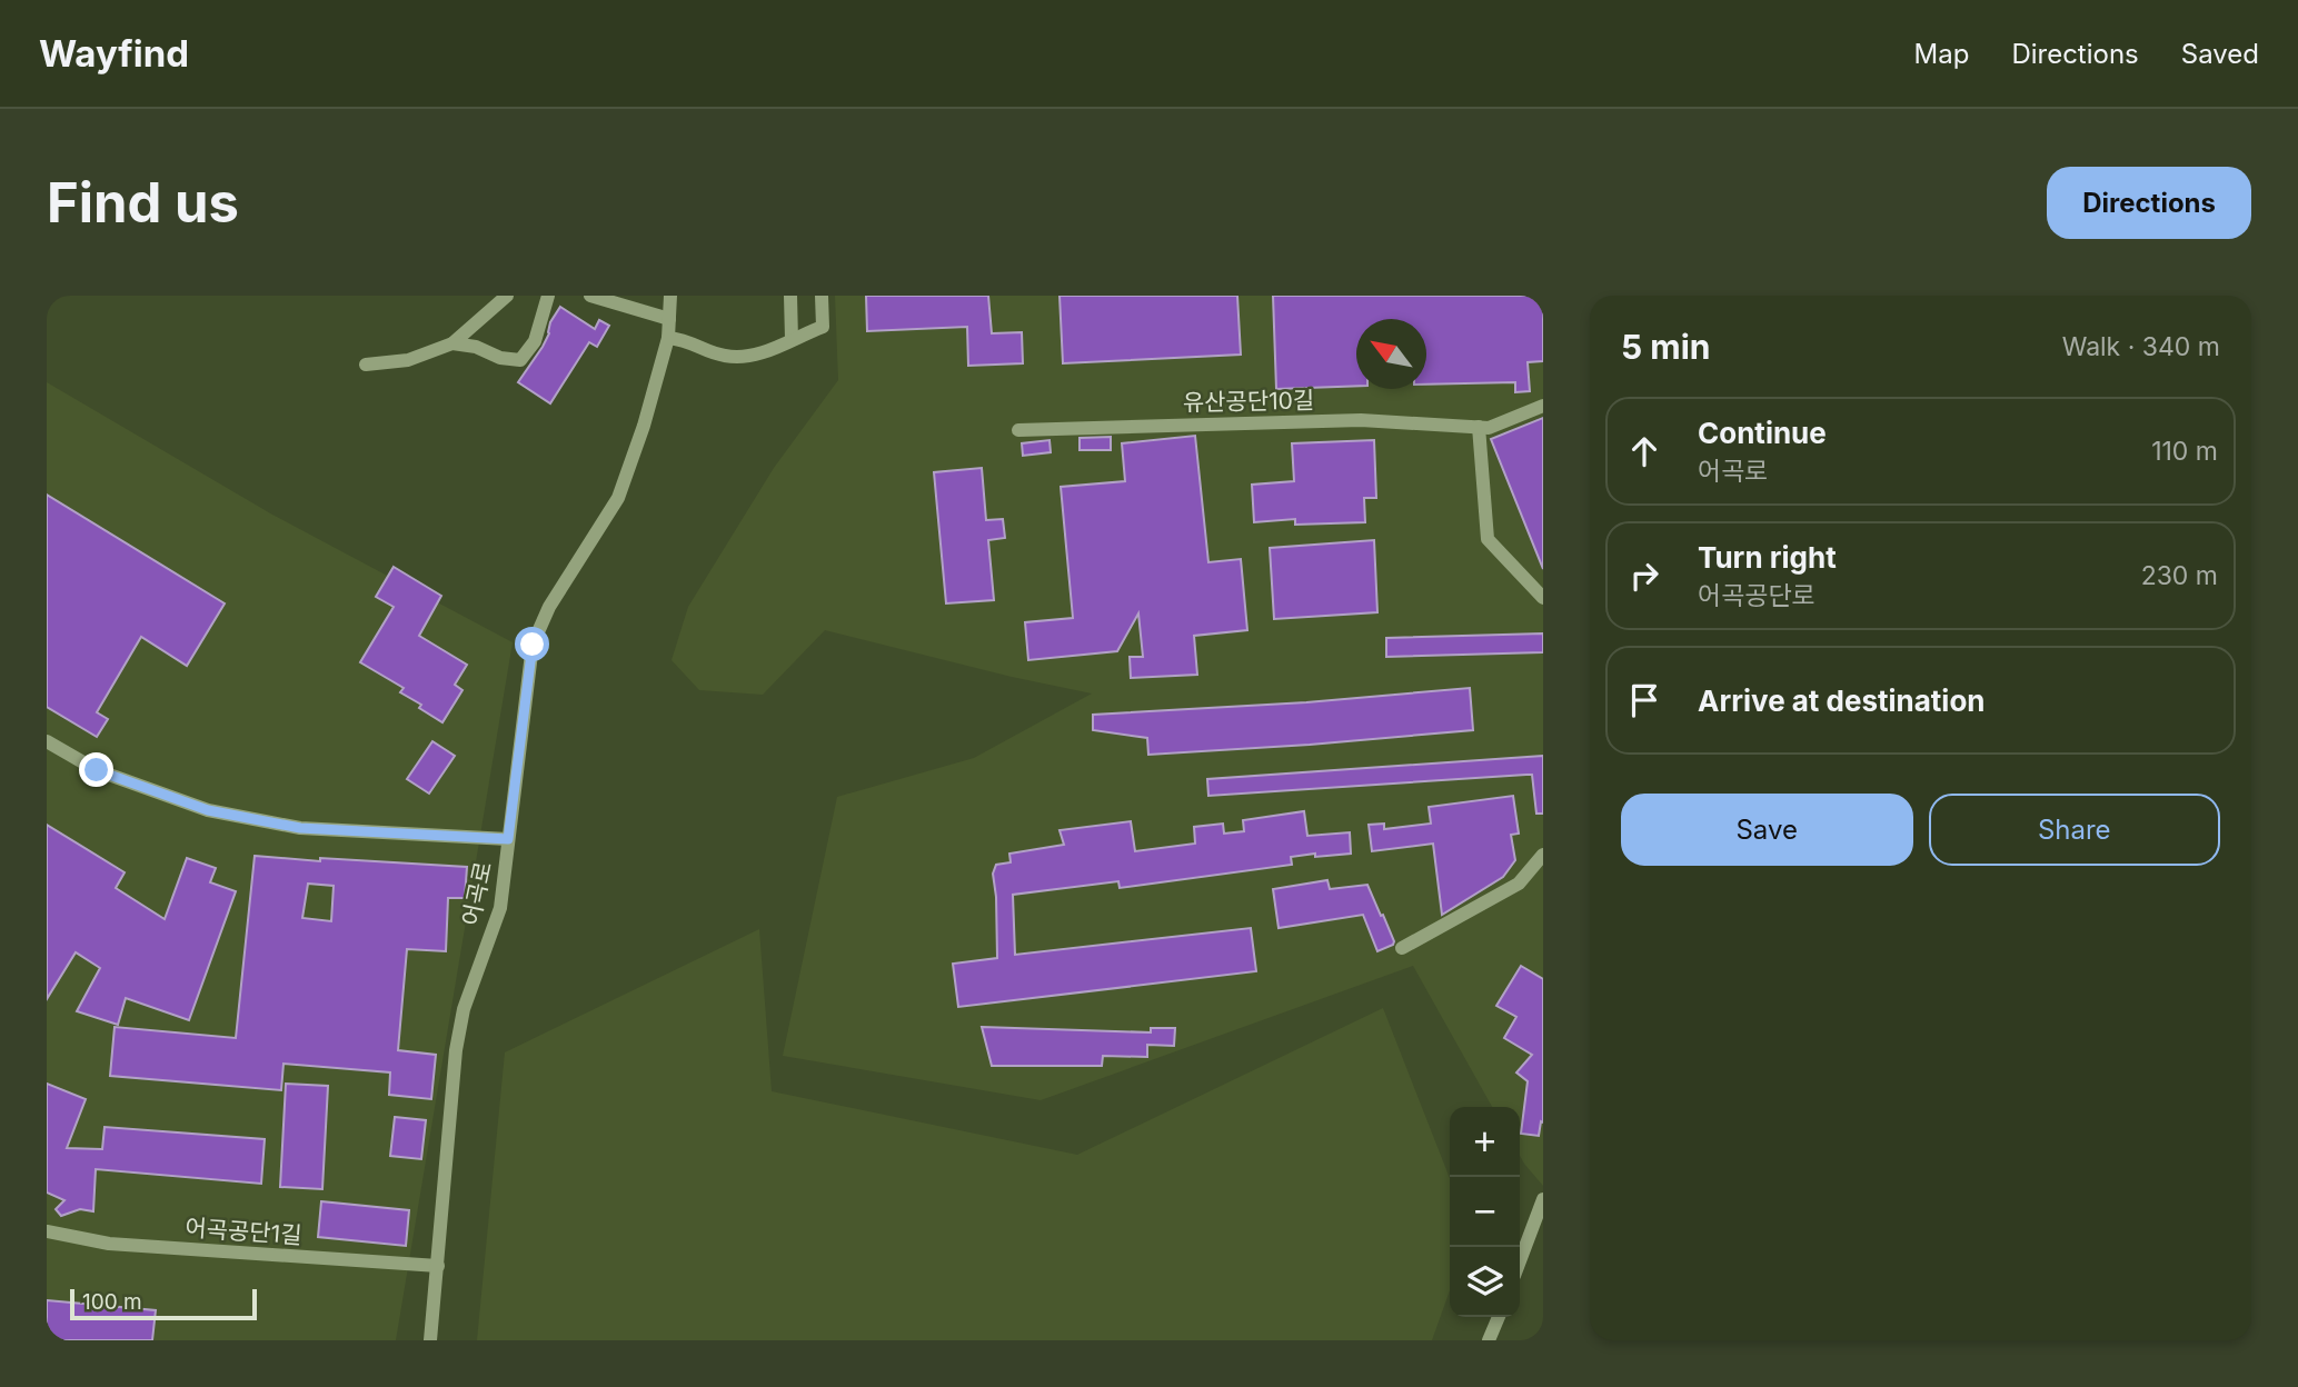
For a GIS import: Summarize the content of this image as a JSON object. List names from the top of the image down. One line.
{"streets":{"street":["유산공단10길","어곡로","어곡공단1길"]},"crossings":[["어곡로","어곡공단1길"]],"scale_bar":"100 m","north":"top left","page":{"header":"Wayfind","nav":["Map","Directions","Saved"],"buttons":["Directions",["Save","Share"]],"title":"Find us","heading":["5 min","Walk · 340 m"],"list":[["Continue","어곡로","110 m"],["Turn right","어곡공단로","230 m"],"Arrive at destination"],"map_buttons":["+","−"],"scale":"100 m"}}
